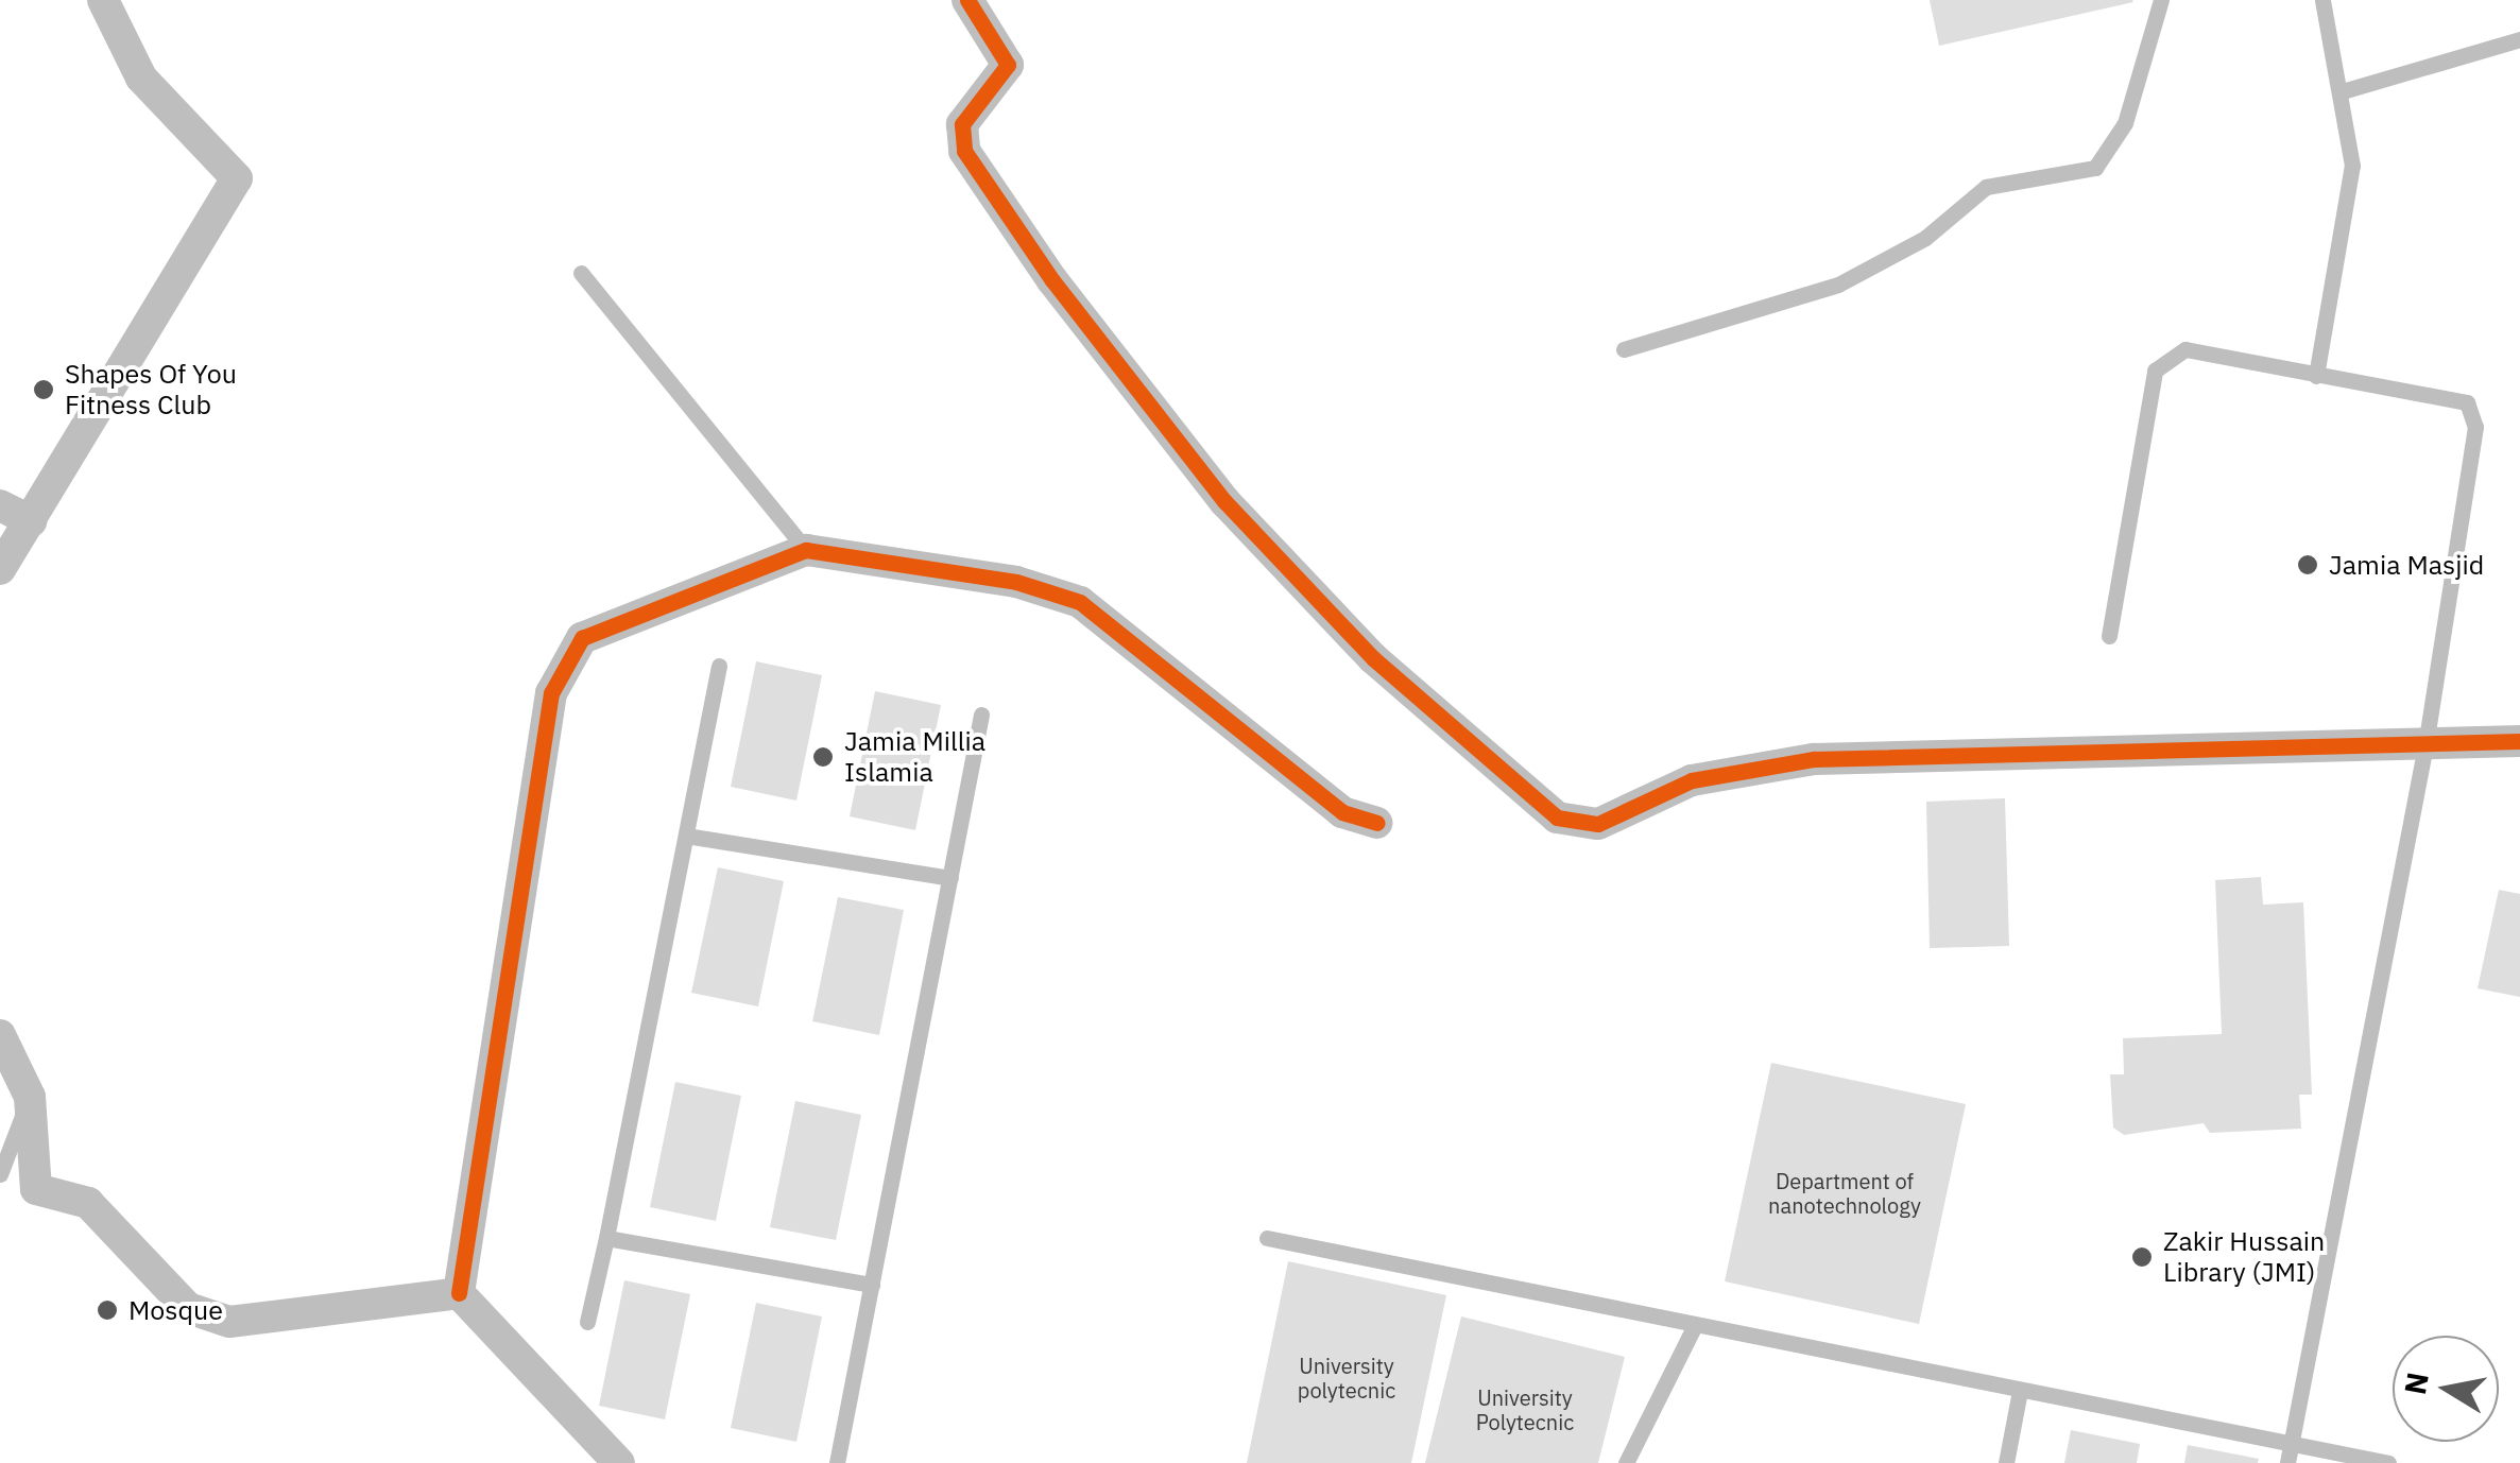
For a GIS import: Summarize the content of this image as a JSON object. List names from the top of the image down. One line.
{"places":["Shapes Of You Fitness Club","Jamia Masjid","Jamia Millia Islamia","Zakir Hussain Library (JMI)","Mosque"],"house_numbers":["Department of nanotechnology","University polytecnic","University Polytecnic"],"north":"left"}
